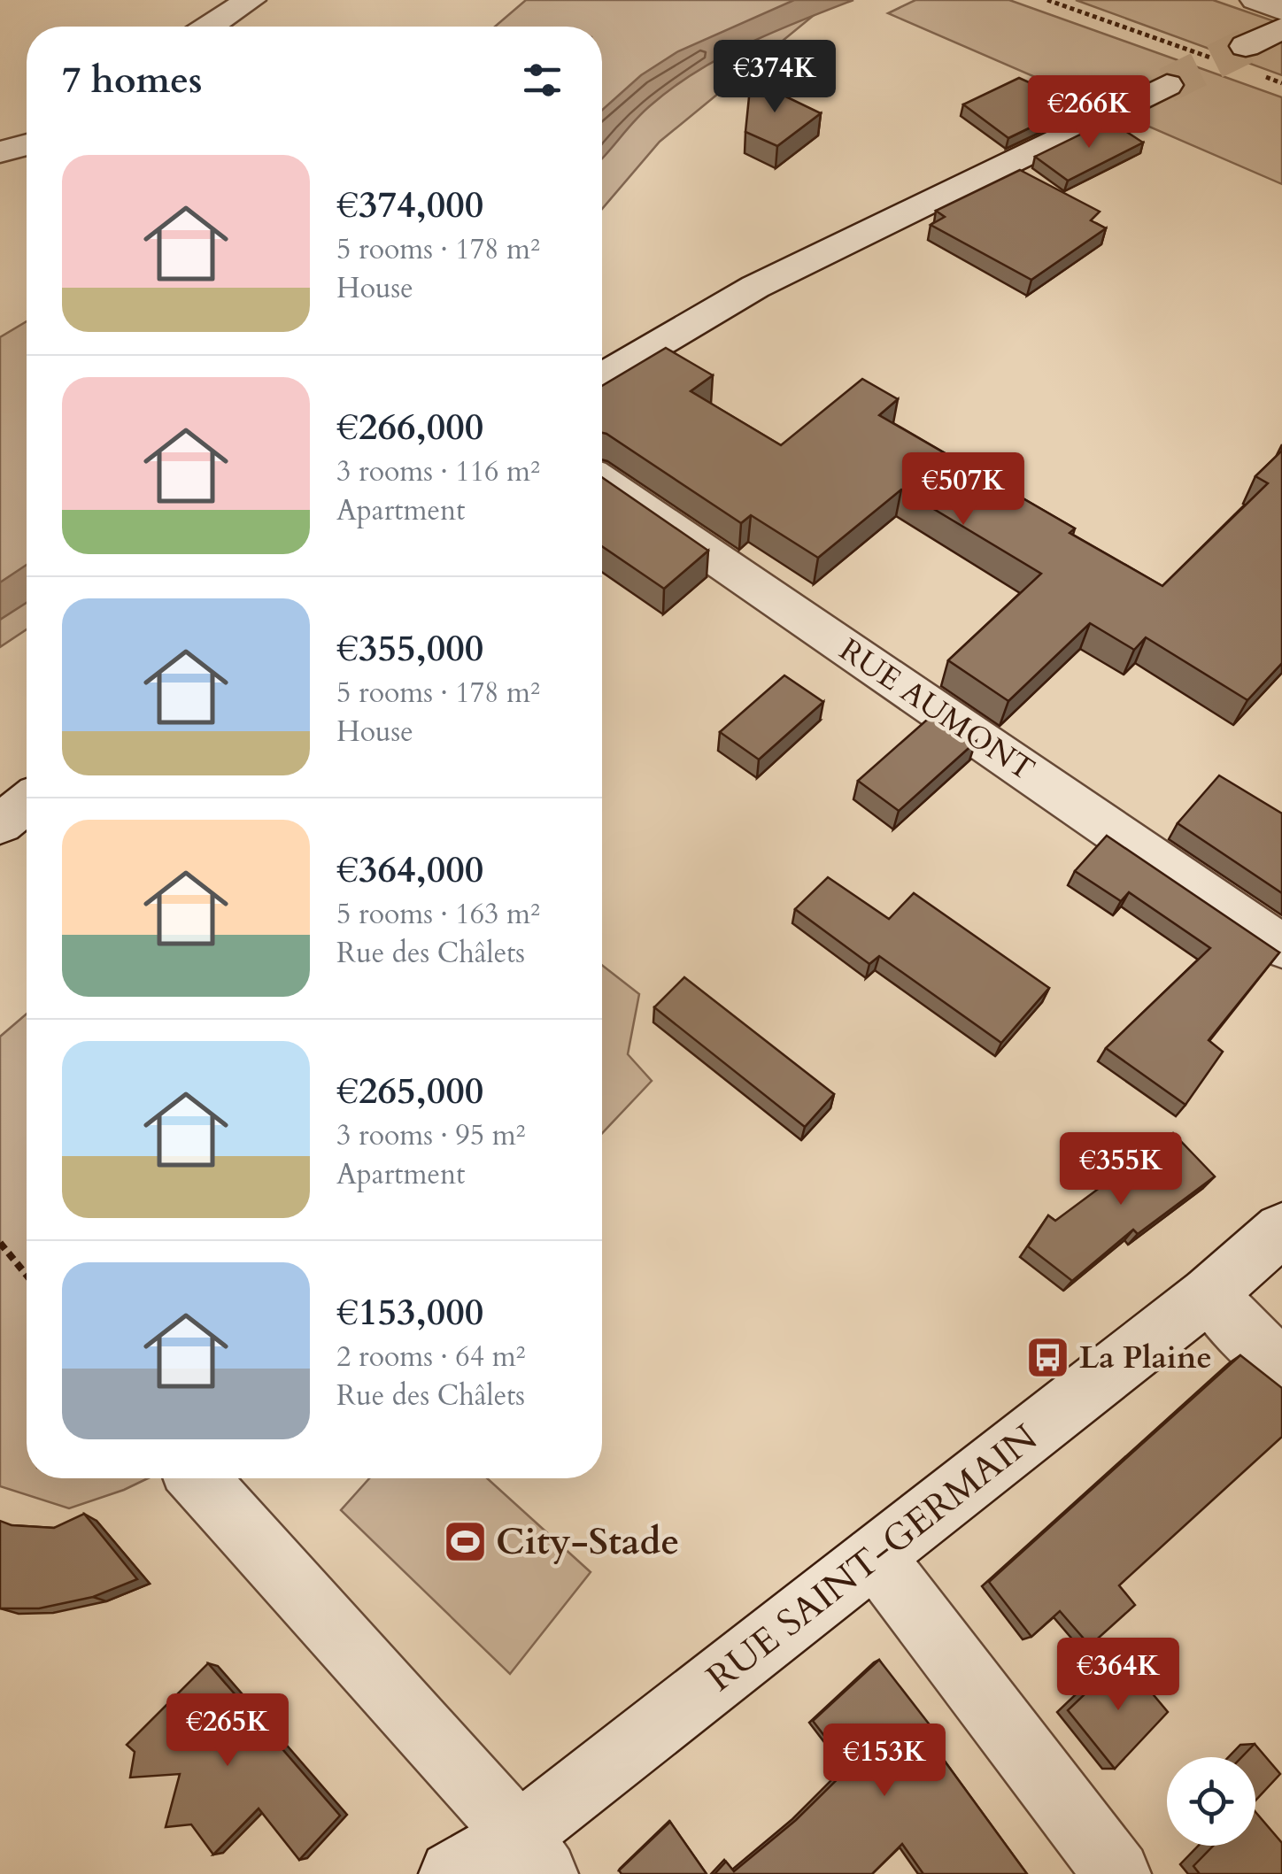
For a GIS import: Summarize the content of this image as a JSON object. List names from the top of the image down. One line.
{"streets":{"street":["RUE AUMONT","RUE SAINT-GERMAIN"]},"places":{"bus stop":["La Plaine"],"sports":["City-Stade"]},"page":{"heading":"7 homes","price":["€374K","€266K","€507K","€355K","€364K","€265K","€153K"],"list":[{"name":"€374,000","note":"5 rooms · 178 m² · House"},{"name":"€266,000","note":"3 rooms · 116 m² · Apartment"},{"name":"€355,000","note":"5 rooms · 178 m² · House"},{"name":"€364,000","note":"5 rooms · 163 m² · Rue des Châlets"},{"name":"€265,000","note":"3 rooms · 95 m² · Apartment"},{"name":"€153,000","note":"2 rooms · 64 m² · Rue des Châlets"}]}}
